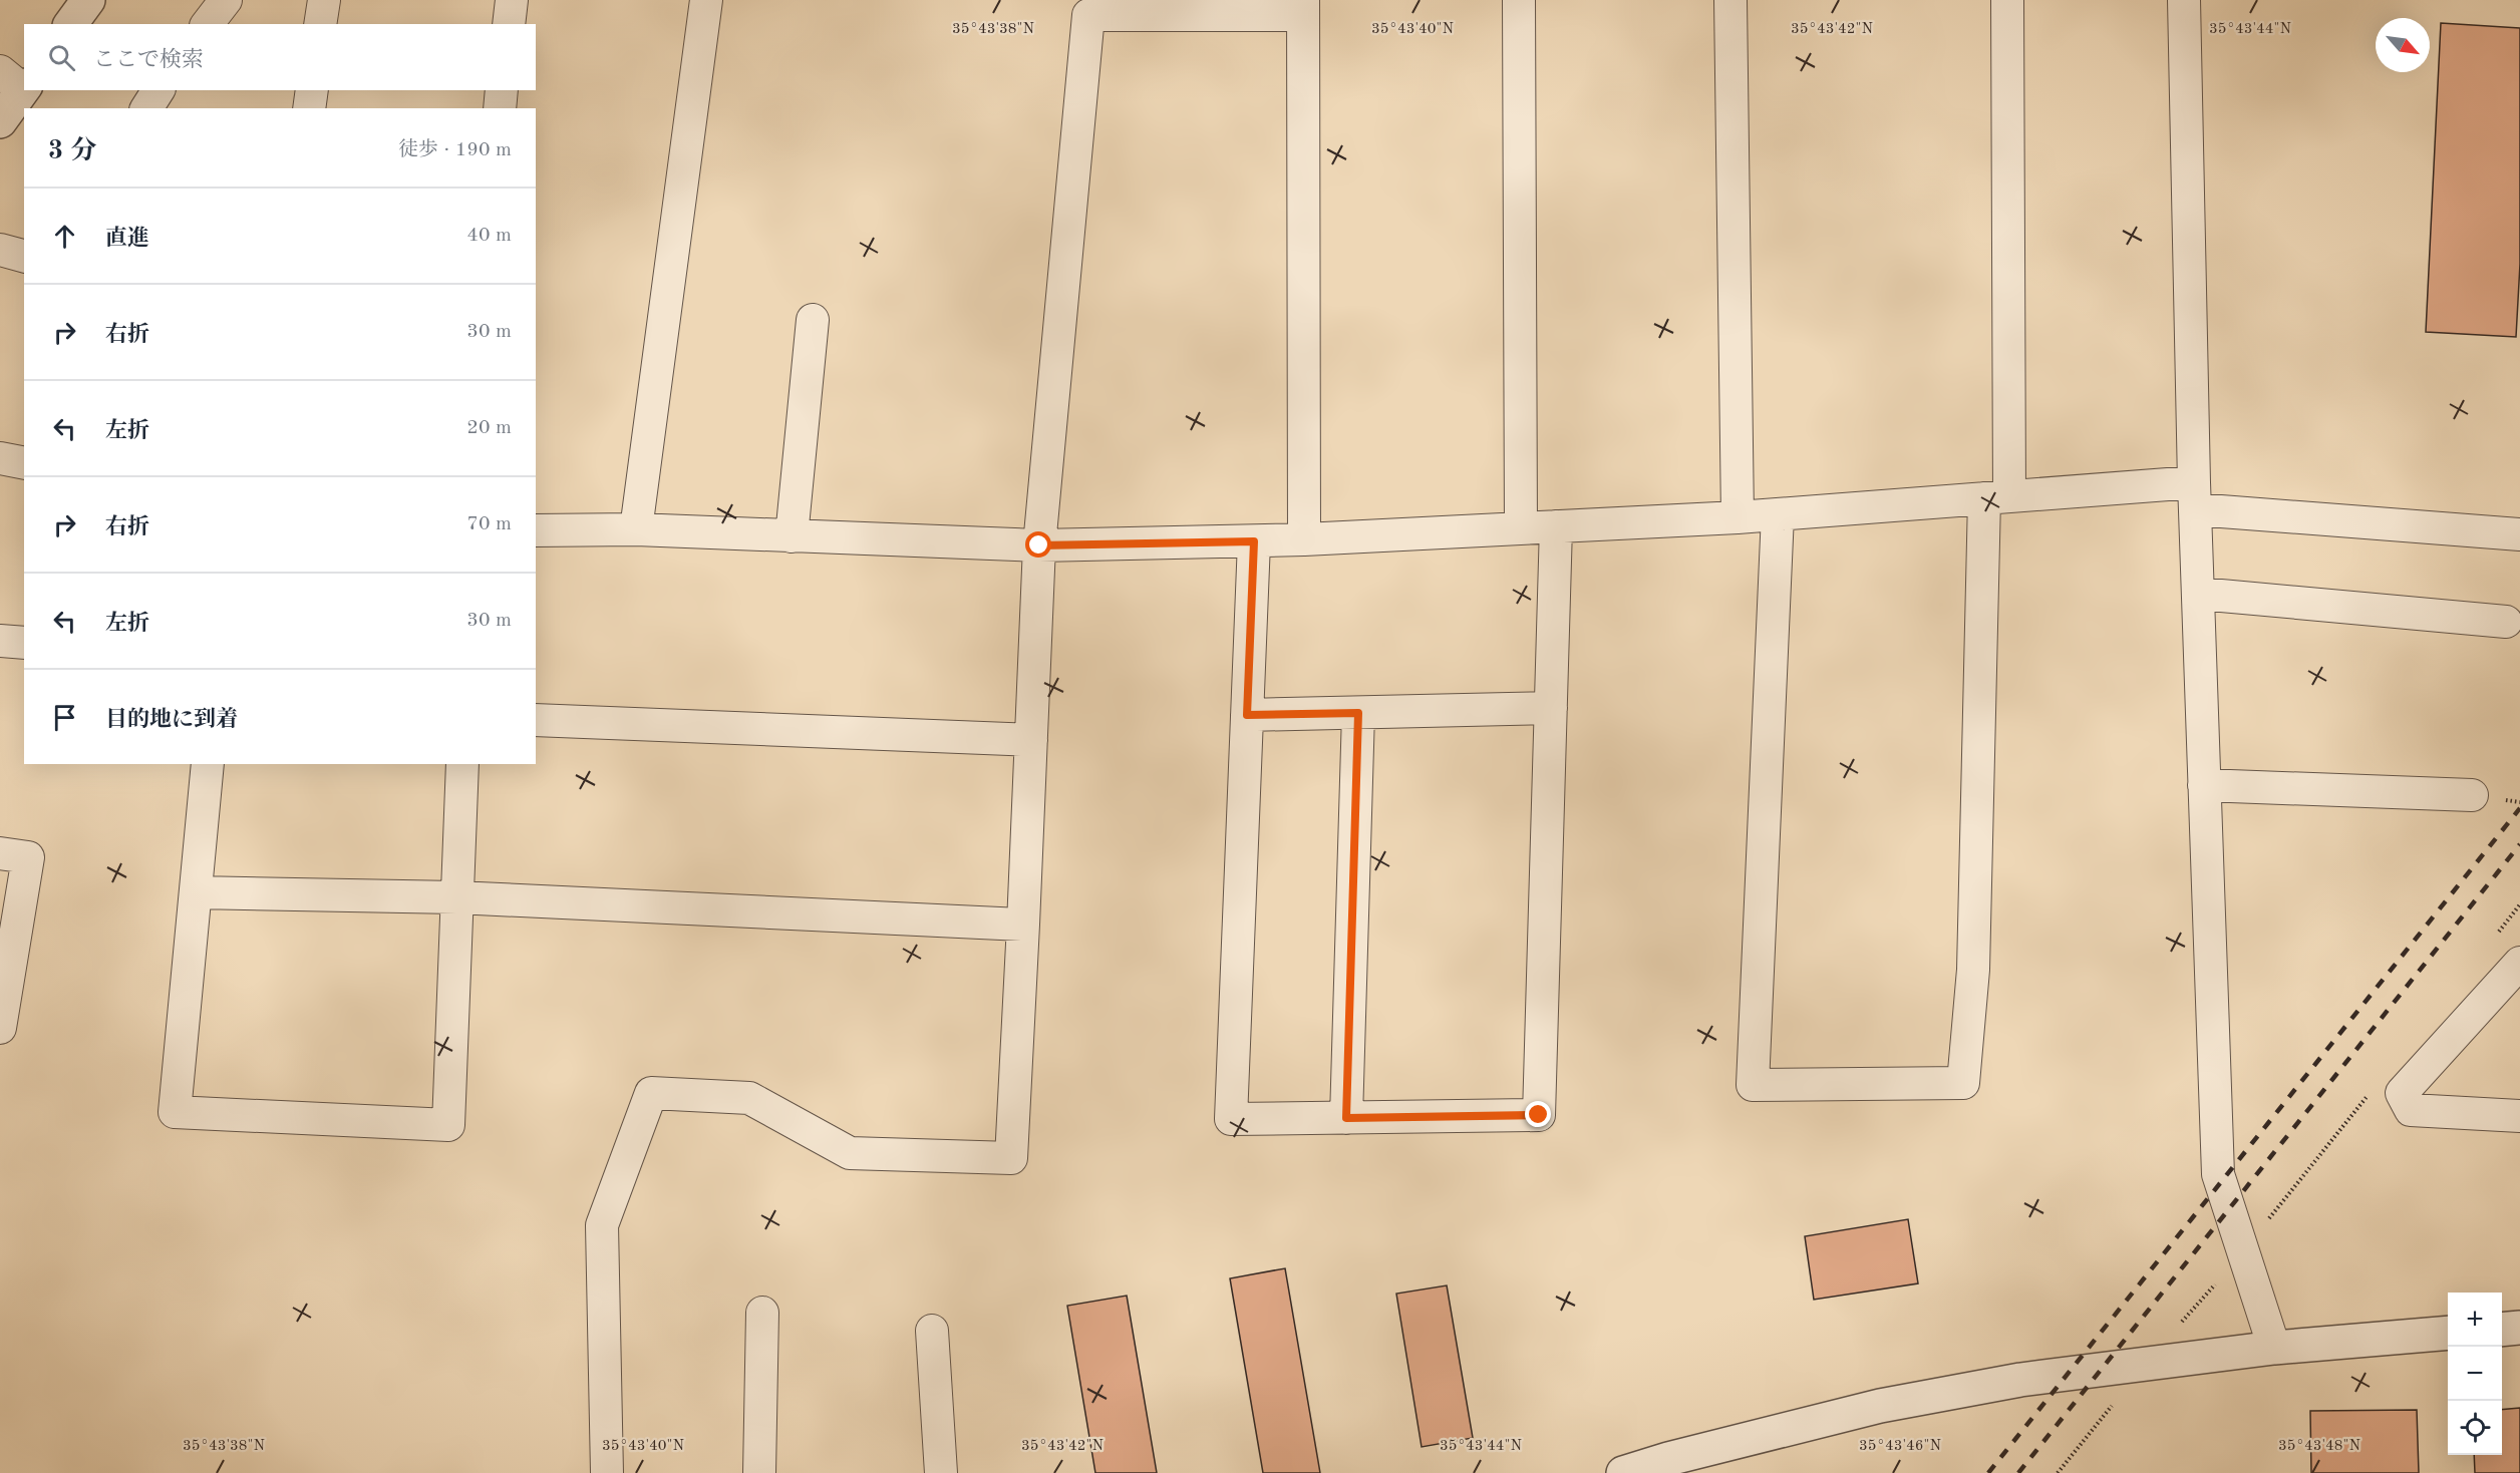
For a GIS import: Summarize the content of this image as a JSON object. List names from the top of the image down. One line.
{"north":"bottom right","page":{"search":"ここで検索","heading":["3 分","徒歩 · 190 m"],"list":[["直進","40 m"],["右折","30 m"],["左折","20 m"],["右折","70 m"],["左折","30 m"],"目的地に到着"],"map_buttons":["+","−"]},"coordinates":["35°43'38\"N","35°43'40\"N","35°43'42\"N","35°43'44\"N","35°43'46\"N","35°43'48\"N"]}
